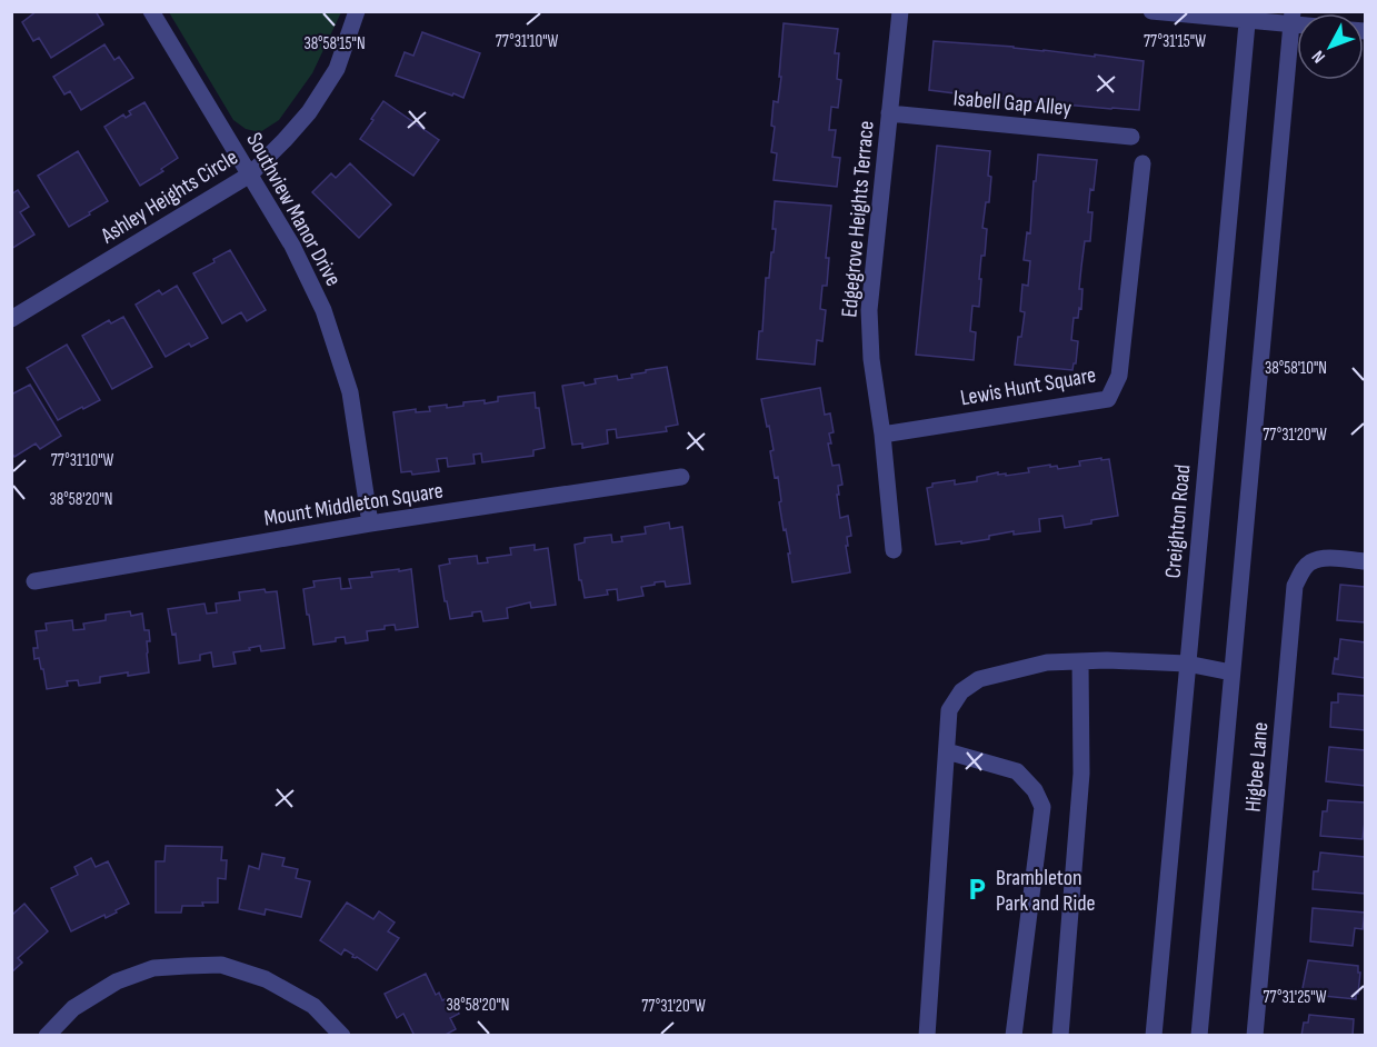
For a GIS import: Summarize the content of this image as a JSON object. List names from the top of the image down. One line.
{"streets":{"street":["Isabell Gap Alley","Ashley Heights Circle","Southview Manor Drive","Edgegrove Heights Terrace","Lewis Hunt Square","Mount Middleton Square","Creighton Road","Higbee Lane"]},"crossings":[["Isabell Gap Alley","Edgegrove Heights Terrace"],["Ashley Heights Circle","Southview Manor Drive"],["Southview Manor Drive","Mount Middleton Square"],["Edgegrove Heights Terrace","Lewis Hunt Square"]],"places":{"parking":["Brambleton Park and Ride"]},"north":"bottom left","coordinates":["77°31'10\"W","77°31'15\"W","38°58'15\"N","38°58'10\"N","77°31'20\"W","38°58'20\"N","77°31'25\"W"]}
